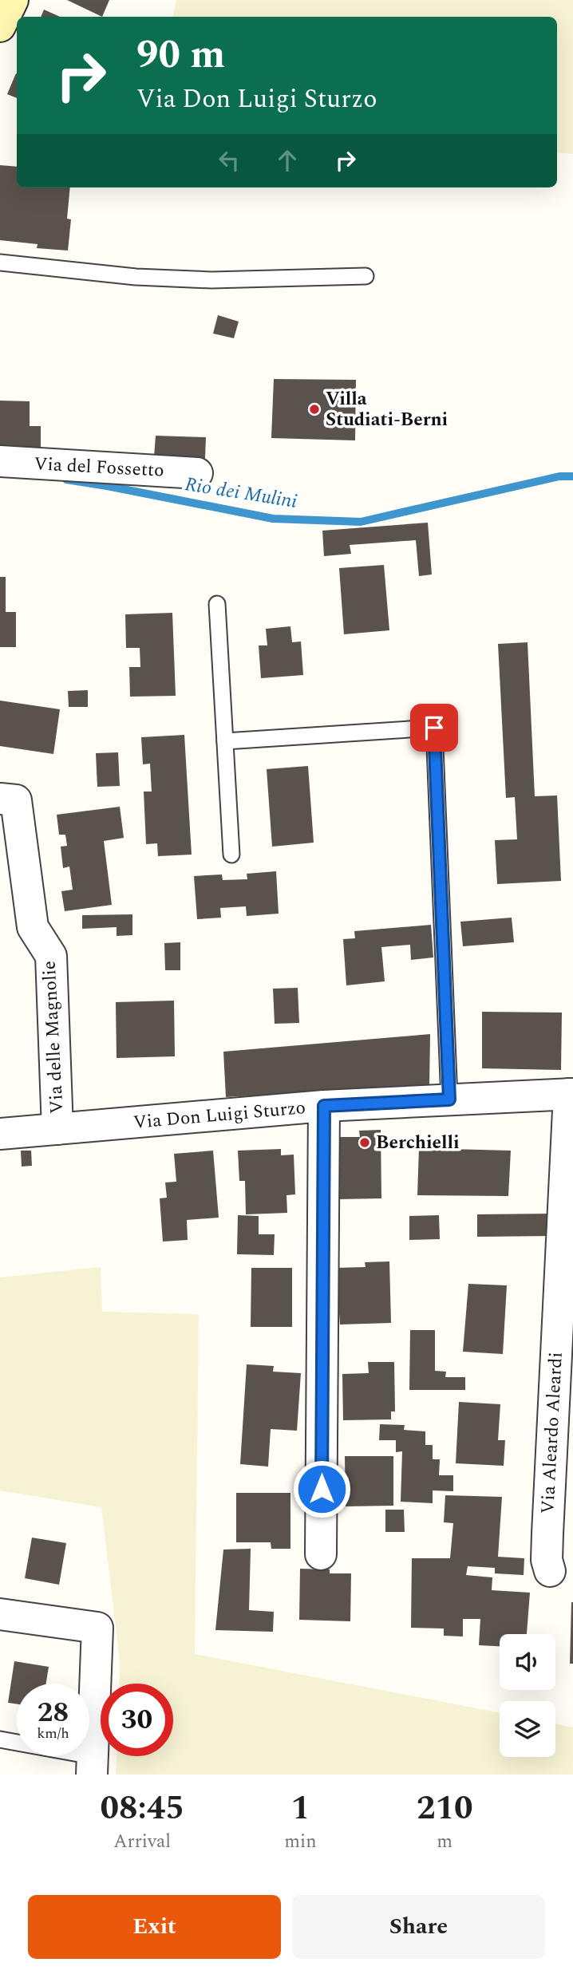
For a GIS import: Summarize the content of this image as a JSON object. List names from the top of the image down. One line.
{"streets":{"street":["Via del Fossetto","Via delle Magnolie","Via Don Luigi Sturzo","Via Aleardo Aleardi"]},"crossings":[["Via delle Magnolie","Via Don Luigi Sturzo"],["Via Don Luigi Sturzo","Via Aleardo Aleardi"]],"water":["Rio dei Mulini"],"places":["Villa Studiati-Berni","Berchielli"],"page":{"turn":["90 m","Via Don Luigi Sturzo"],"speed":"28 km/h","limit":"30","eta":["08:45","Arrival","1","min","210","m"],"buttons":["Exit","Share"]}}
